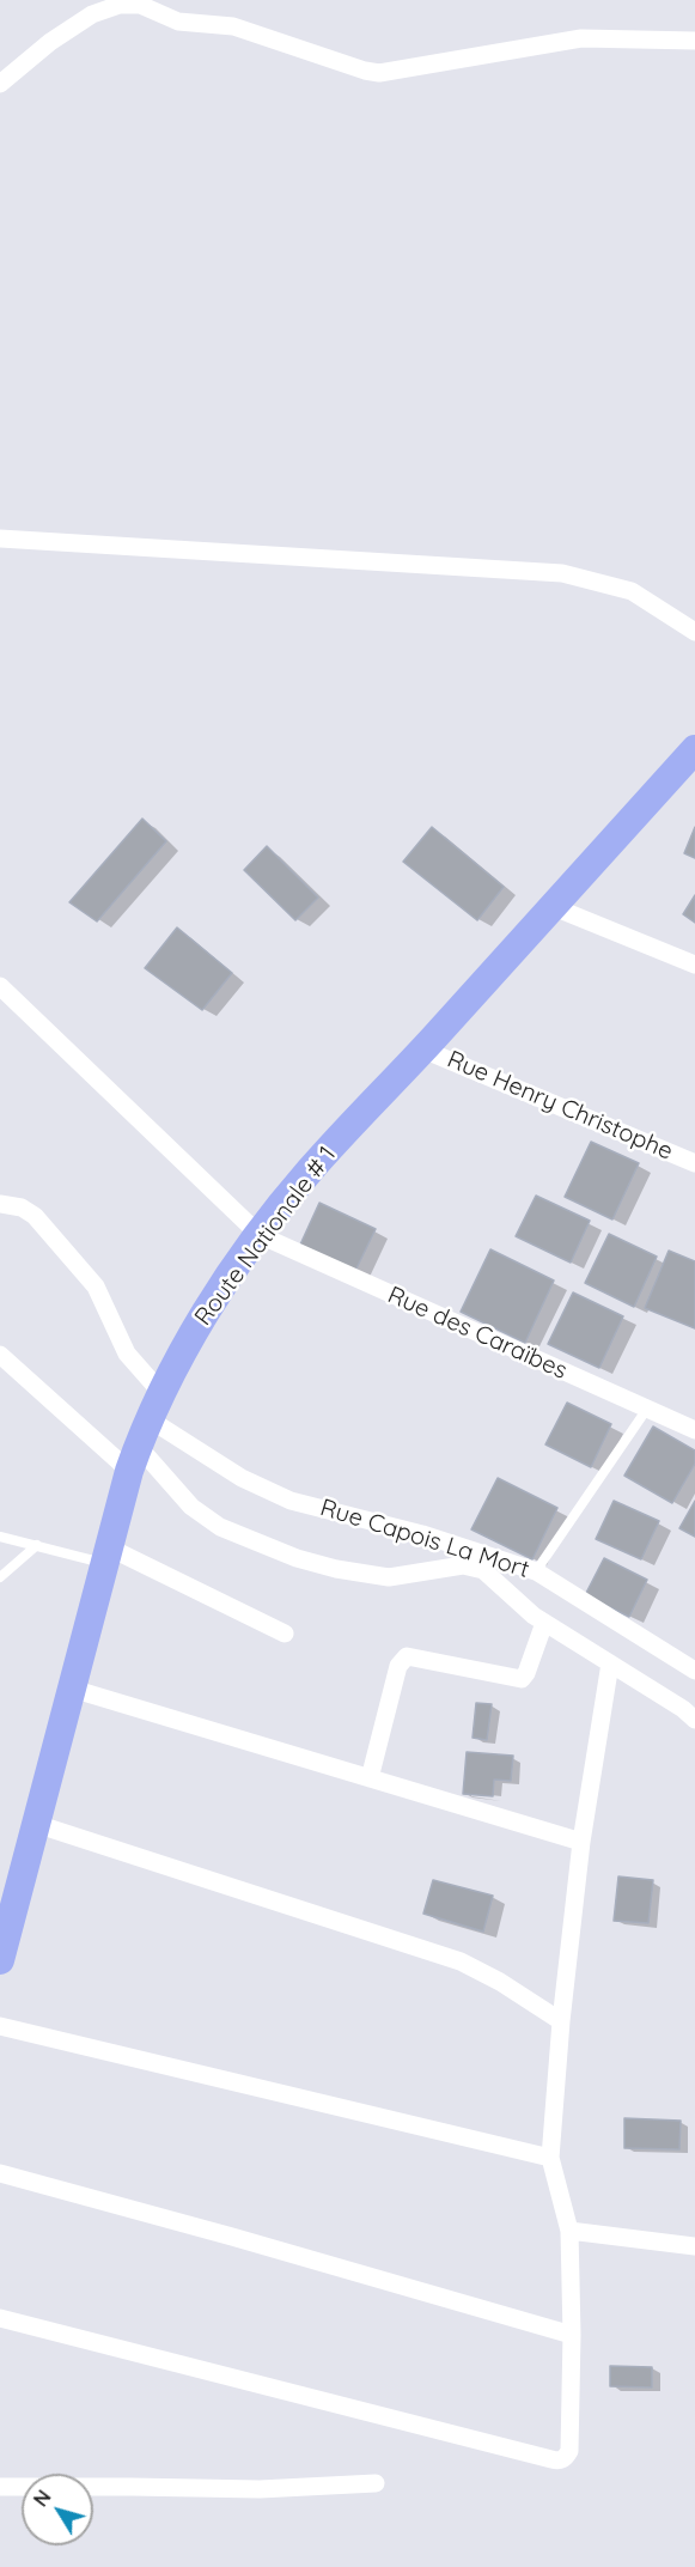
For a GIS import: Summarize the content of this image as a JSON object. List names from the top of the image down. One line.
{"streets":{"main road":["Route Nationale # 1"],"street":["Rue Henry Christophe","Rue des Caraïbes","Rue Capois La Mort"]},"crossings":[["Rue Henry Christophe","Route Nationale # 1"],["Route Nationale # 1","Rue des Caraïbes"],["Route Nationale # 1","Rue Capois La Mort"]],"north":"top left"}
